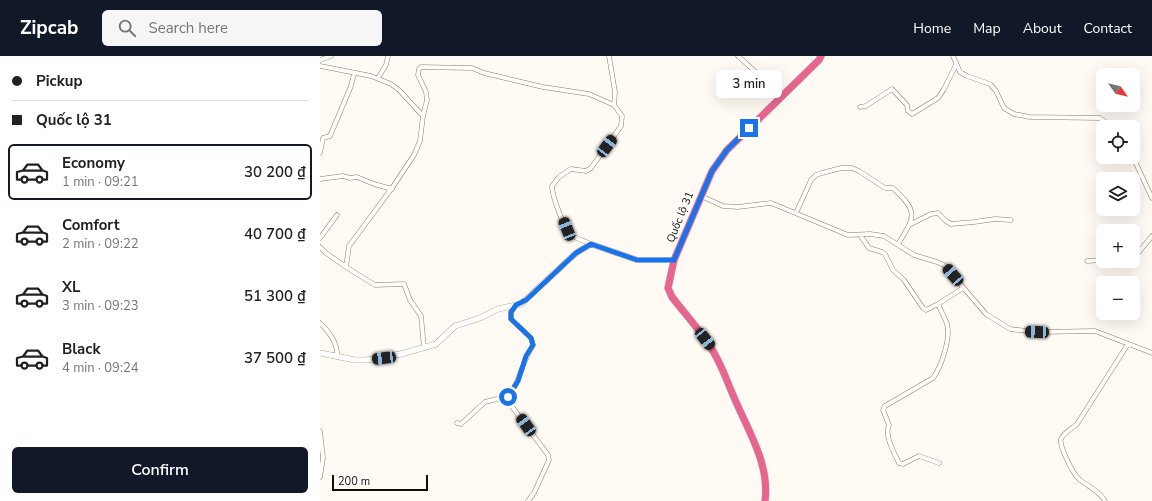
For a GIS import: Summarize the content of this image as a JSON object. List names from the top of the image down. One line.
{"streets":{"highway":["Quốc lộ 31"]},"scale_bar":"200 m","north":"bottom right","page":{"header":"Zipcab","search":"Search here","nav":["Home","Map","About","Contact"],"banner":["Pickup","Quốc lộ 31"],"map_buttons":["+","−"],"bubble":"3 min","list":[{"name":"Economy","note":"1 min · 09:21","value":"30 200 ₫"},{"name":"Comfort","note":"2 min · 09:22","value":"40 700 ₫"},{"name":"XL","note":"3 min · 09:23","value":"51 300 ₫"},{"name":"Black","note":"4 min · 09:24","value":"37 500 ₫"}],"buttons":"Confirm","scale":"200 m"}}
